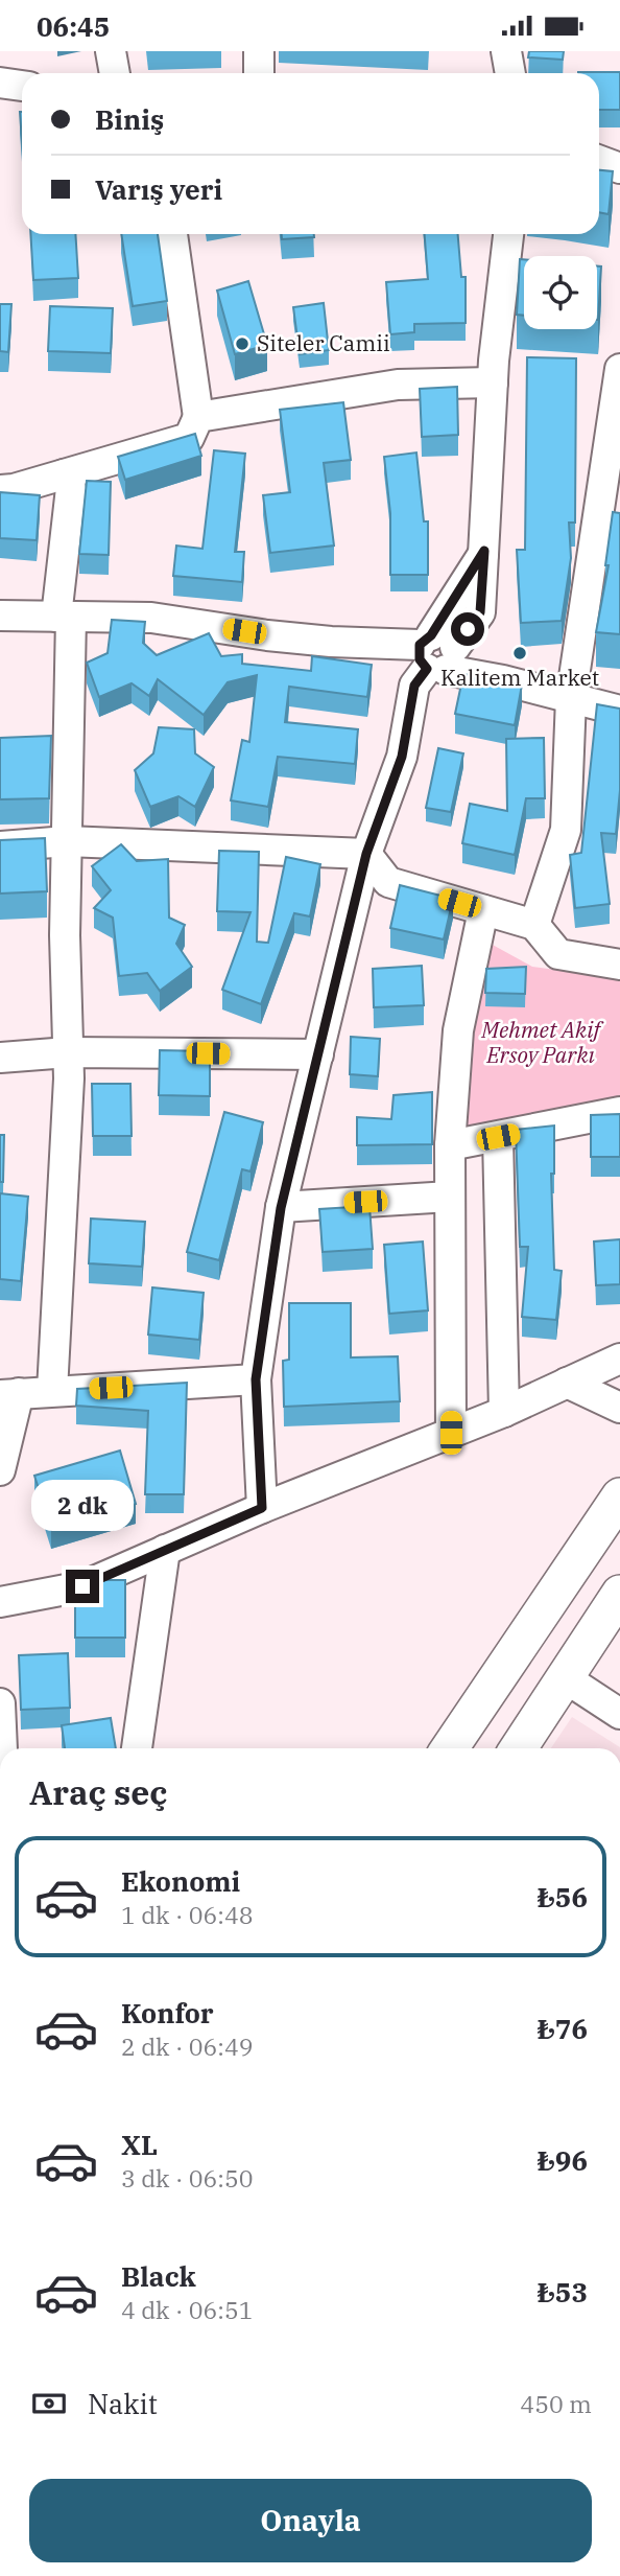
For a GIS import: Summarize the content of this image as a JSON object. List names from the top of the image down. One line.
{"parks":["Mehmet Akif Ersoy Parkı"],"places":["Siteler Camii","Kalitem Market"],"page":{"status":"06:45","banner":["Biniş","Varış yeri"],"bubble":"2 dk","heading":"Araç seç","list":[{"name":"Ekonomi","note":"1 dk · 06:48","value":"₺56"},{"name":"Konfor","note":"2 dk · 06:49","value":"₺76"},{"name":"XL","note":"3 dk · 06:50","value":"₺96"},{"name":"Black","note":"4 dk · 06:51","value":"₺53"}],"pay":["Nakit","450 m"],"buttons":"Onayla"}}
